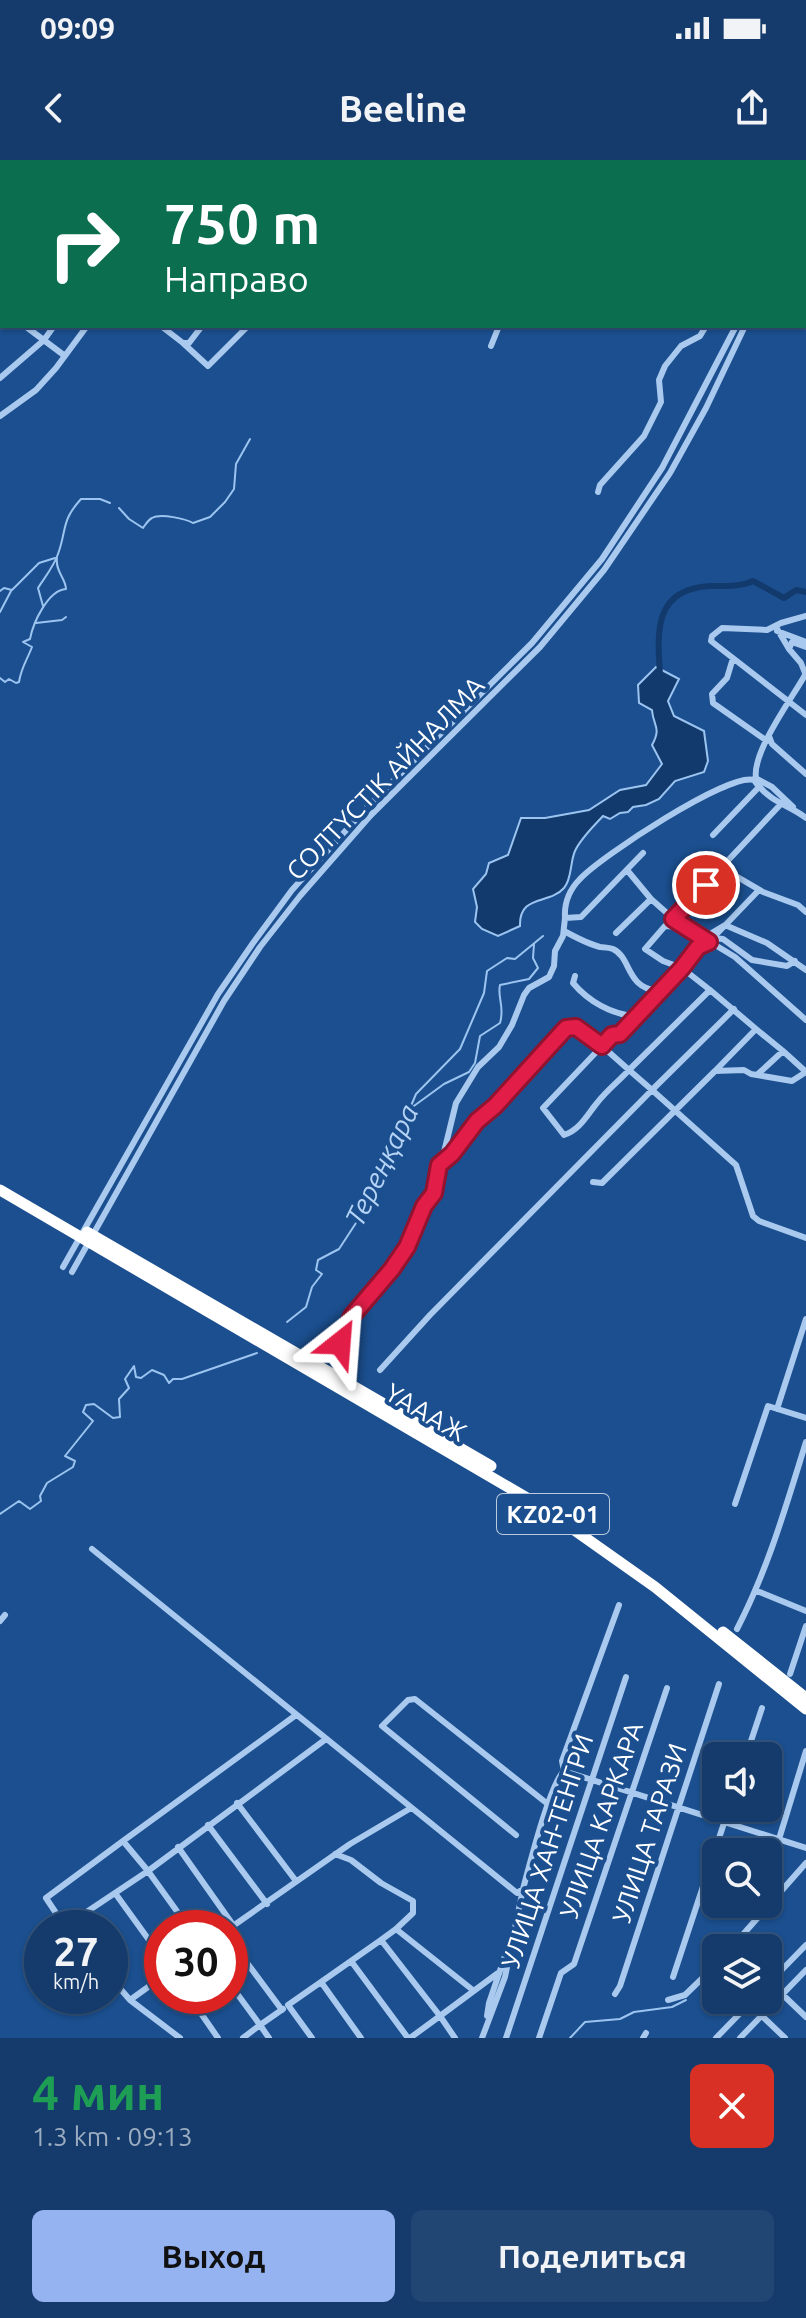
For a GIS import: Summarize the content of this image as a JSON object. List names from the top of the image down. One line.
{"streets":{"highway":["ҮАААЖ","KZ02-01"],"street":["СОЛТҮСТІК АЙНАЛМА","УЛИЦА КАРКАРА","УЛИЦА ТАРАЗИ","УЛИЦА ХАН-ТЕНГРИ"]},"water":["Тереңқара"],"page":{"status":"09:09","header":"Beeline","turn":["750 m","Направо"],"speed":"27 km/h","limit":"30","heading":["4 мин","1.3 km · 09:13"],"buttons":["Выход","Поделиться"]}}
